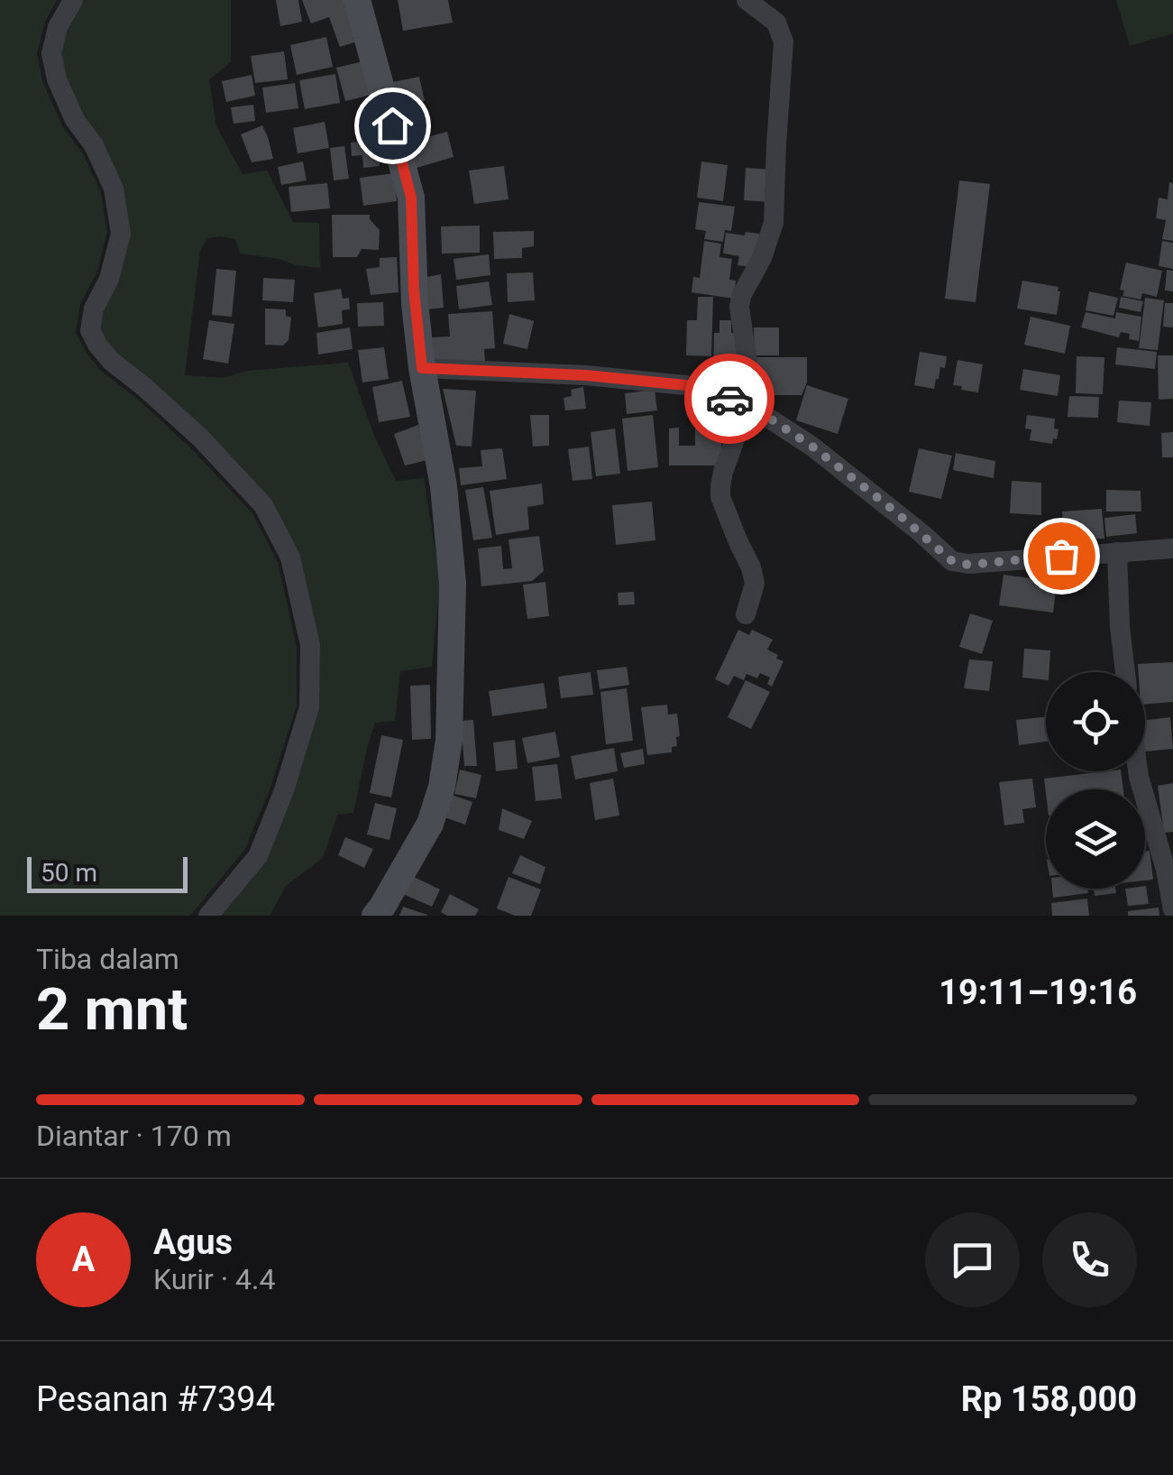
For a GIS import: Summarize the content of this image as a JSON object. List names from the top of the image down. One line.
{"scale_bar":"50 m","page":{"scale":"50 m","heading":["2 mnt","Tiba dalam","19:11–19:16"],"panel":["Agus","Kurir · 4.4","Pesanan #7394","Rp 158,000"],"bar":"Diantar · 170 m","round":"A"}}
